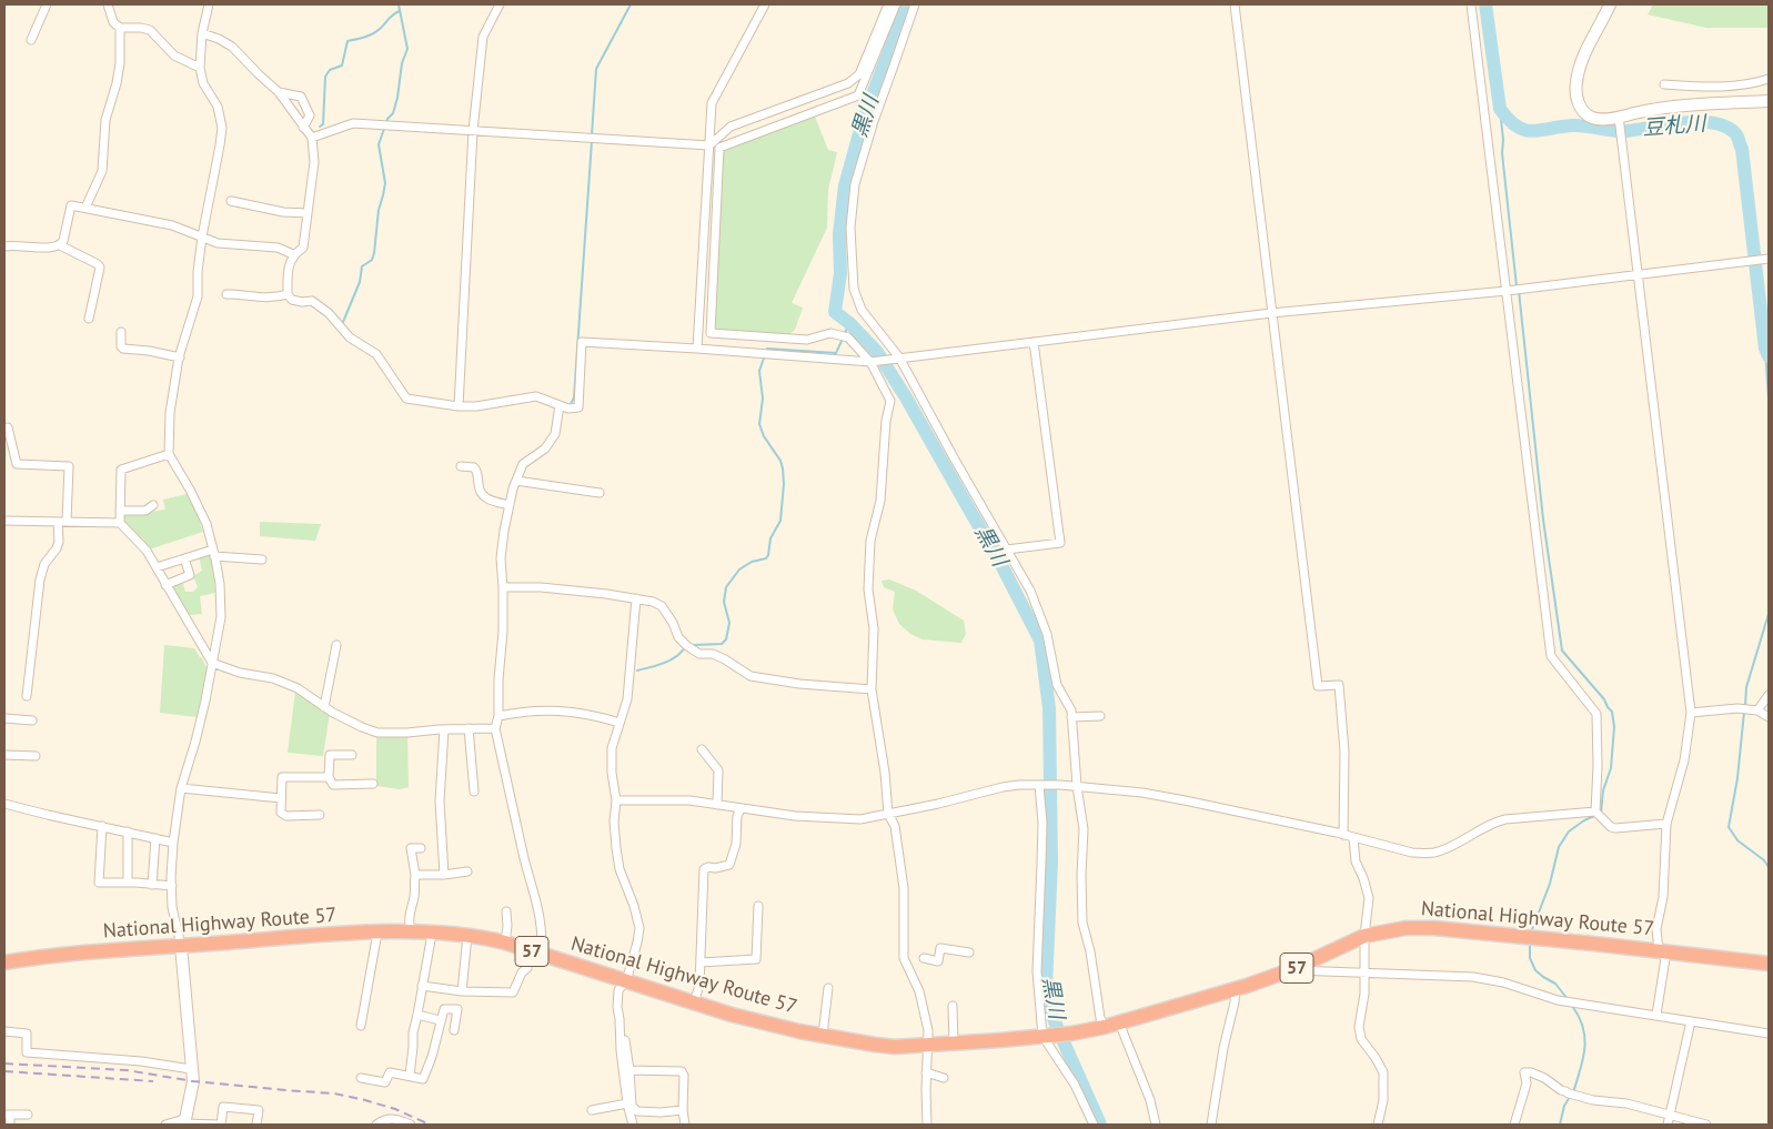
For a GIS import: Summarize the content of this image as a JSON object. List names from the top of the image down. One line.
{"streets":{"highway":["National Highway Route 57","57"]},"water":["黒川","豆札川"]}
